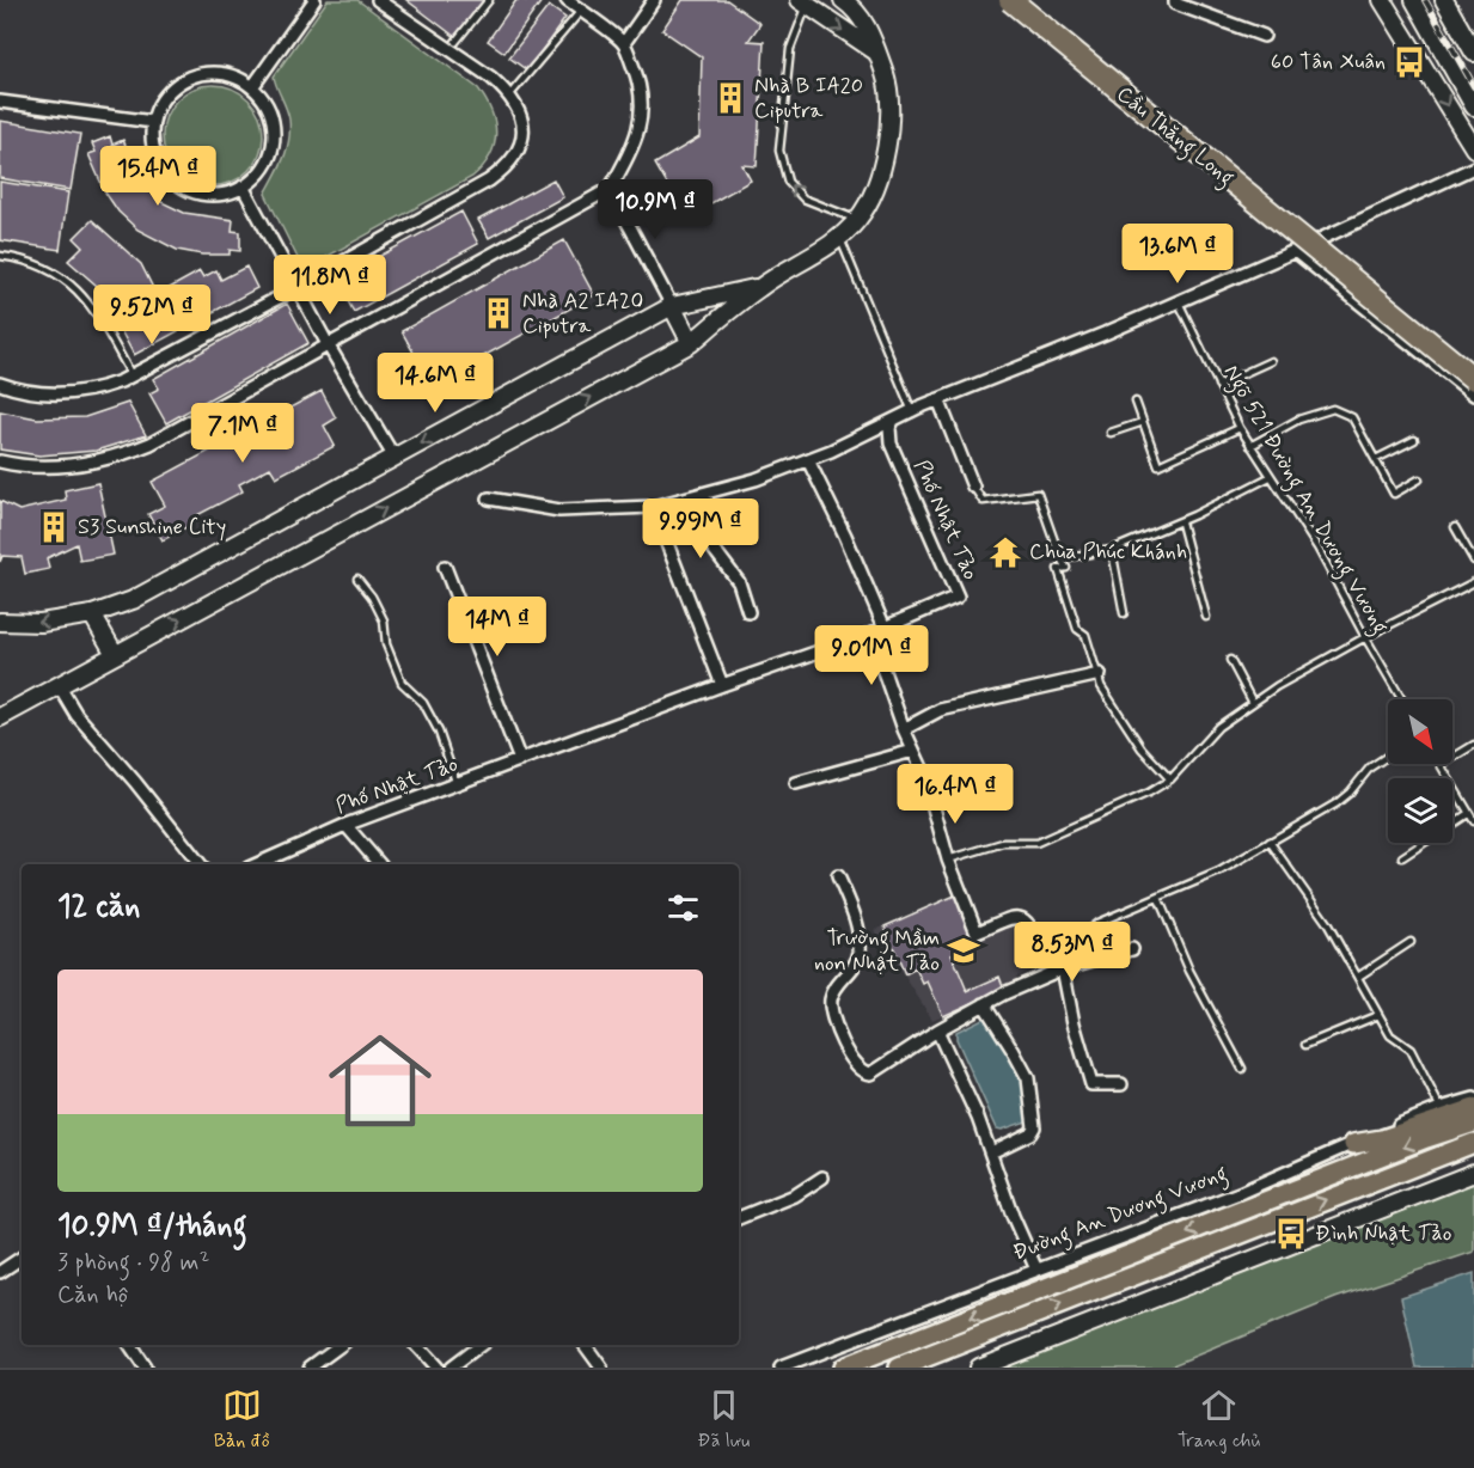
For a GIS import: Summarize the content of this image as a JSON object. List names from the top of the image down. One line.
{"streets":{"highway":["Cầu Thăng Long"],"main road":["Đường An Dương Vương"],"street":["Phố Nhật Tảo"],"lane":["Ngõ 521 Đường An Dương Vương"]},"places":{"bus stop":["60 Tân Xuân","Đình Nhật Tảo"],"building":["Nhà B IA20 Ciputra","Nhà A2 IA20 Ciputra","S3 Sunshine City"],"temple":["Chùa Phúc Khánh"],"school or university":["Trường Mầm non Nhật Tảo"]},"north":"bottom right","page":{"price":["15.4M ₫","10.9M ₫","13.6M ₫","11.8M ₫","9.52M ₫","14.6M ₫","7.1M ₫","9.99M ₫","14M ₫","9.01M ₫","16.4M ₫","8.53M ₫"],"heading":"12 căn","list":[{"name":"10.9M ₫/tháng","note":"3 phòng · 98 m² · Căn hộ"}],"tabs":["Bản đồ","Đã lưu","Trang chủ"]}}
